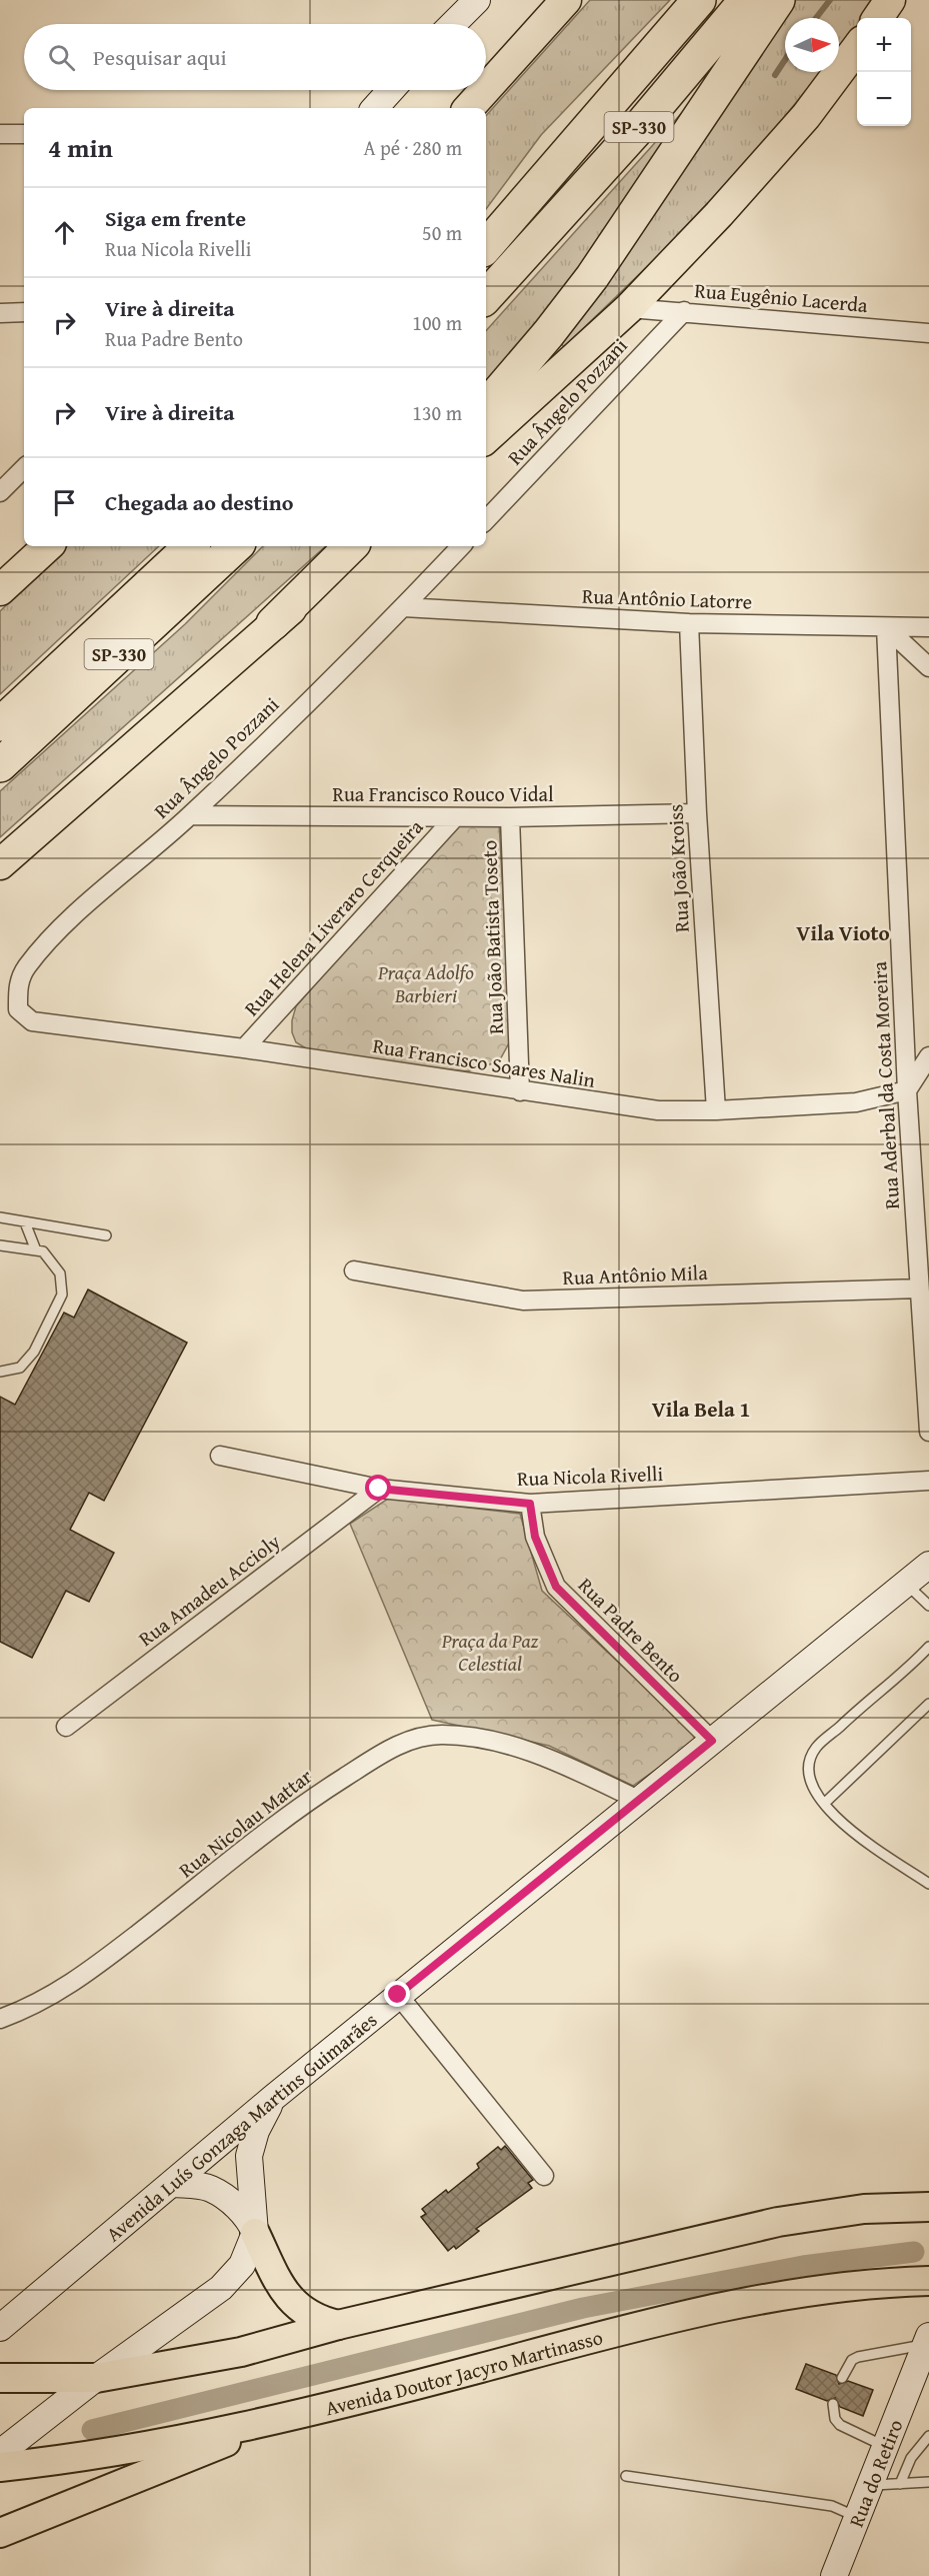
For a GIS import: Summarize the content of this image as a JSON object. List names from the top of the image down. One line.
{"streets":{"highway":["SP-330"],"main road":["Avenida Luís Gonzaga Martins Guimarães","Avenida Doutor Jacyro Martinasso","Rua do Retiro"],"street":["Rua Eugênio Lacerda","Rua Ângelo Pozzani","Rua Antônio Latorre","Rua Francisco Rouco Vidal","Rua João Kroiss","Rua Helena Liveraro Cerqueira","Rua João Batista Toseto","Rua Francisco Soares Nalin","Rua Aderbal da Costa Moreira","Rua Antônio Mila","Rua Nicola Rivelli","Rua Amadeu Accioly","Rua Padre Bento","Rua Nicolau Mattar"]},"crossings":[["Rua Eugênio Lacerda","Rua Ângelo Pozzani"],["Rua Ângelo Pozzani","Rua Antônio Latorre"],["Rua Ângelo Pozzani","Rua Francisco Rouco Vidal"],["Rua Ângelo Pozzani","Rua Francisco Soares Nalin"],["Rua Antônio Latorre","Rua João Kroiss"],["Rua Antônio Latorre","Rua Aderbal da Costa Moreira"],["Rua Francisco Rouco Vidal","Rua João Kroiss"],["Rua Francisco Rouco Vidal","Rua Helena Liveraro Cerqueira"],["Rua Francisco Rouco Vidal","Rua João Batista Toseto"],["Rua João Kroiss","Rua Francisco Soares Nalin"],["Rua Helena Liveraro Cerqueira","Rua Francisco Soares Nalin"],["Rua João Batista Toseto","Rua Francisco Soares Nalin"],["Rua Francisco Soares Nalin","Rua Aderbal da Costa Moreira"],["Rua Aderbal da Costa Moreira","Rua Antônio Mila"],["Rua Nicola Rivelli","Rua Amadeu Accioly"],["Rua Nicola Rivelli","Rua Padre Bento"],["Rua Padre Bento","Avenida Luís Gonzaga Martins Guimarães"],["Rua Nicolau Mattar","Avenida Luís Gonzaga Martins Guimarães"]],"districts":["Vila Vioto","Vila Bela 1"],"parks":["Praça Adolfo Barbieri","Praça da Paz Celestial"],"north":"right","page":{"map_buttons":["+","−"],"search":"Pesquisar aqui","heading":["4 min","A pé · 280 m"],"list":[["Siga em frente","Rua Nicola Rivelli","50 m"],["Vire à direita","Rua Padre Bento","100 m"],["Vire à direita","130 m"],"Chegada ao destino"]}}
